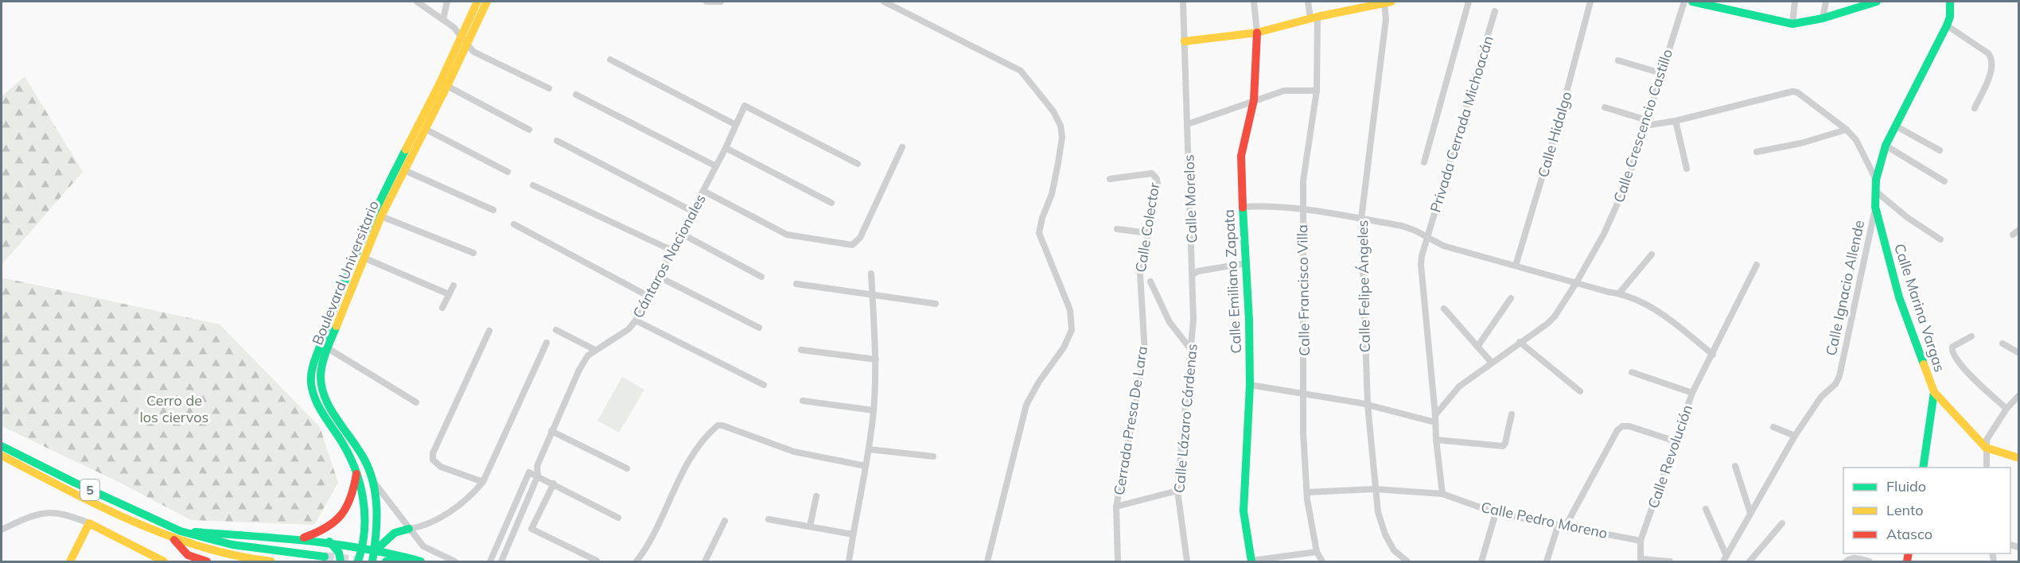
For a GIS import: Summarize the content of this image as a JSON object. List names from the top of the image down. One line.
{"streets":{"street":["Privada Cerrada Michoacán","Calle Crescencio Castillo","Calle Hidalgo","Calle Morelos","Calle Colector","Cántaros Nacionales","Boulevard Universitario","Calle Emiliano Zapata","Calle Felipe Ángeles","Calle Ignacio Allende","Calle Francisco Villa","Calle Marina Vargas","Calle Lázaro Cárdenas","Cerrada Presa De Lara","Calle Revolución","5","Calle Pedro Moreno"]},"crossings":[["Privada Cerrada Michoacán","Calle Crescencio Castillo"],["Calle Morelos","Calle Lázaro Cárdenas"],["Calle Colector","Cerrada Presa De Lara"],["Calle Felipe Ángeles","Calle Pedro Moreno"],["Calle Ignacio Allende","Calle Marina Vargas"],["Calle Francisco Villa","Calle Pedro Moreno"],["Calle Revolución","Calle Pedro Moreno"]],"parks":["Cerro de los ciervos"],"legend":["Fluido","Lento","Atasco"]}
